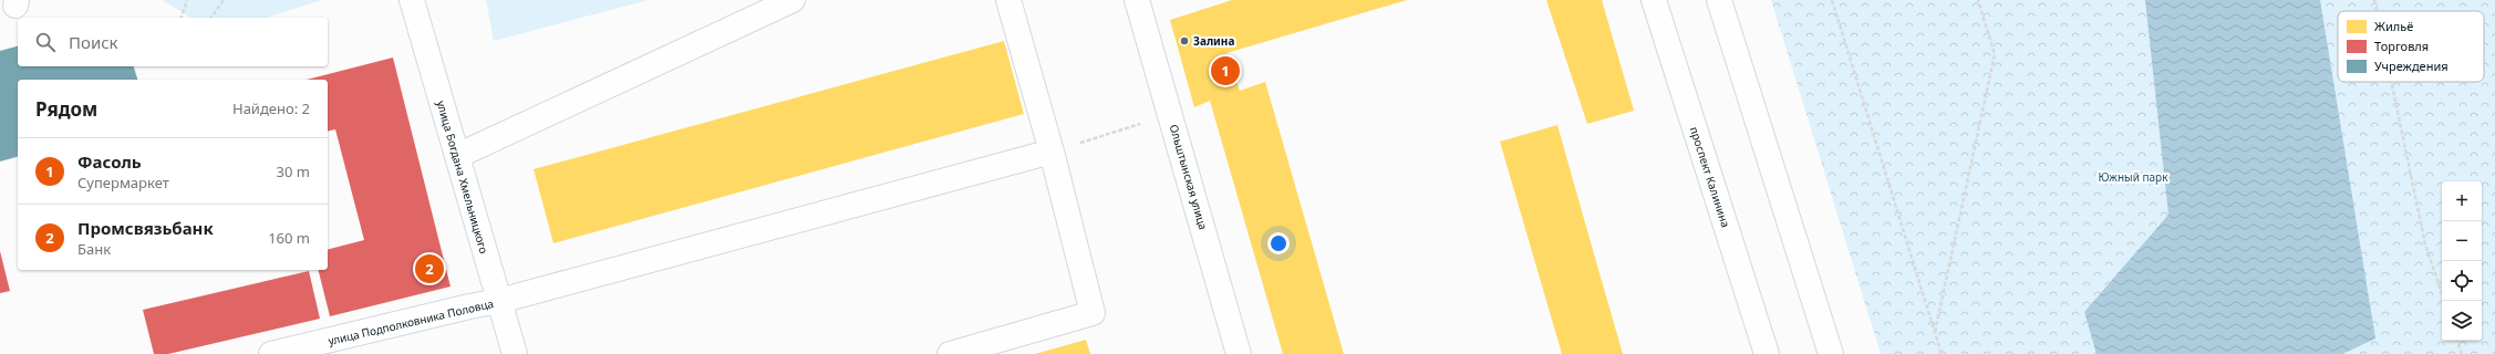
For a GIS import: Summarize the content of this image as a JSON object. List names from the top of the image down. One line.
{"streets":{"street":["улица Богдана Хмельницкого","Ольштынская улица","проспект Калинина","улица Подполковника Половца"]},"crossings":[["улица Богдана Хмельницкого","улица Подполковника Половца"]],"parks":["Южный парк"],"places":["Залина"],"legend":["Жильё","Торговля","Учреждения"],"page":{"search":"Поиск","pins":["1","2"],"heading":["Рядом","Найдено: 2"],"list":[{"mark":"1","name":"Фасоль","note":"Супермаркет","value":"30 m"},{"mark":"2","name":"Промсвязьбанк","note":"Банк","value":"160 m"}],"map_buttons":["+","−"]}}
